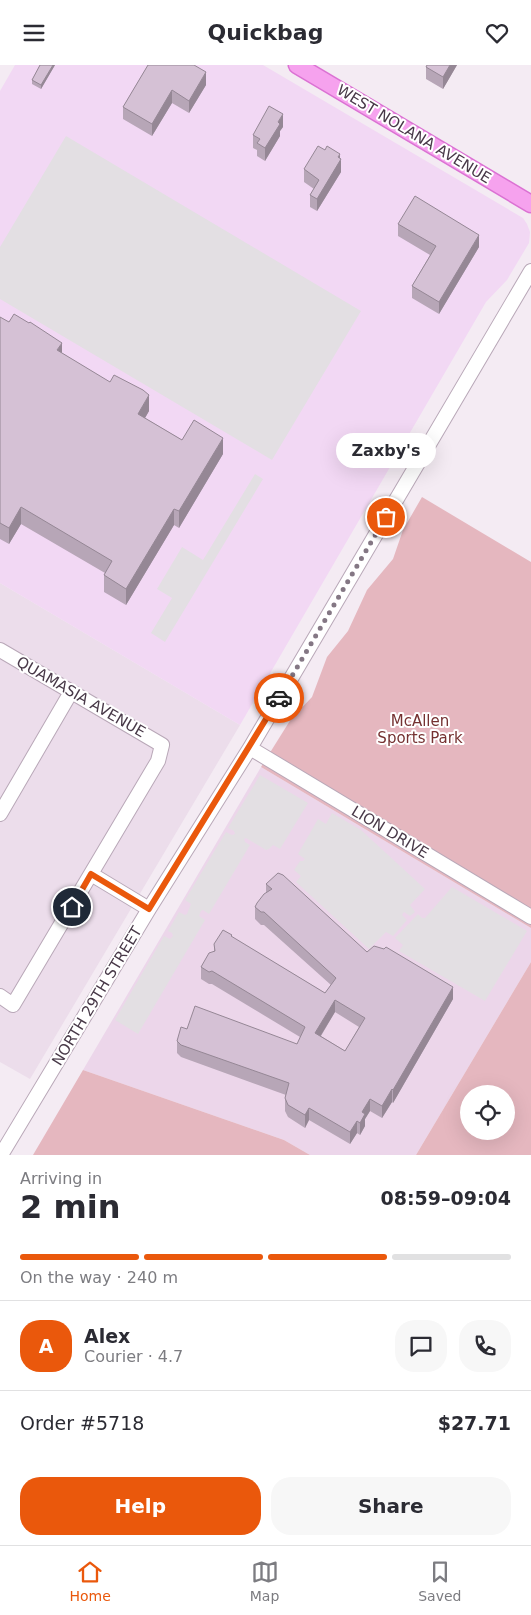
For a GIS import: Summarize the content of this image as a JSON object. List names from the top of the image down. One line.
{"streets":{"main road":["WEST NOLANA AVENUE"],"street":["QUAMASIA AVENUE","LION DRIVE","NORTH 29TH STREET"]},"crossings":[["LION DRIVE","NORTH 29TH STREET"]],"parks":["McAllen Sports Park"],"places":["Zaxby's"],"page":{"header":"Quickbag","bubble":"Zaxby's","heading":["2 min","Arriving in","08:59–09:04"],"panel":["Alex","Courier · 4.7","Order #5718","$27.71"],"bar":"On the way · 240 m","round":"A","buttons":["Help","Share"],"tabs":["Home","Map","Saved"]}}
